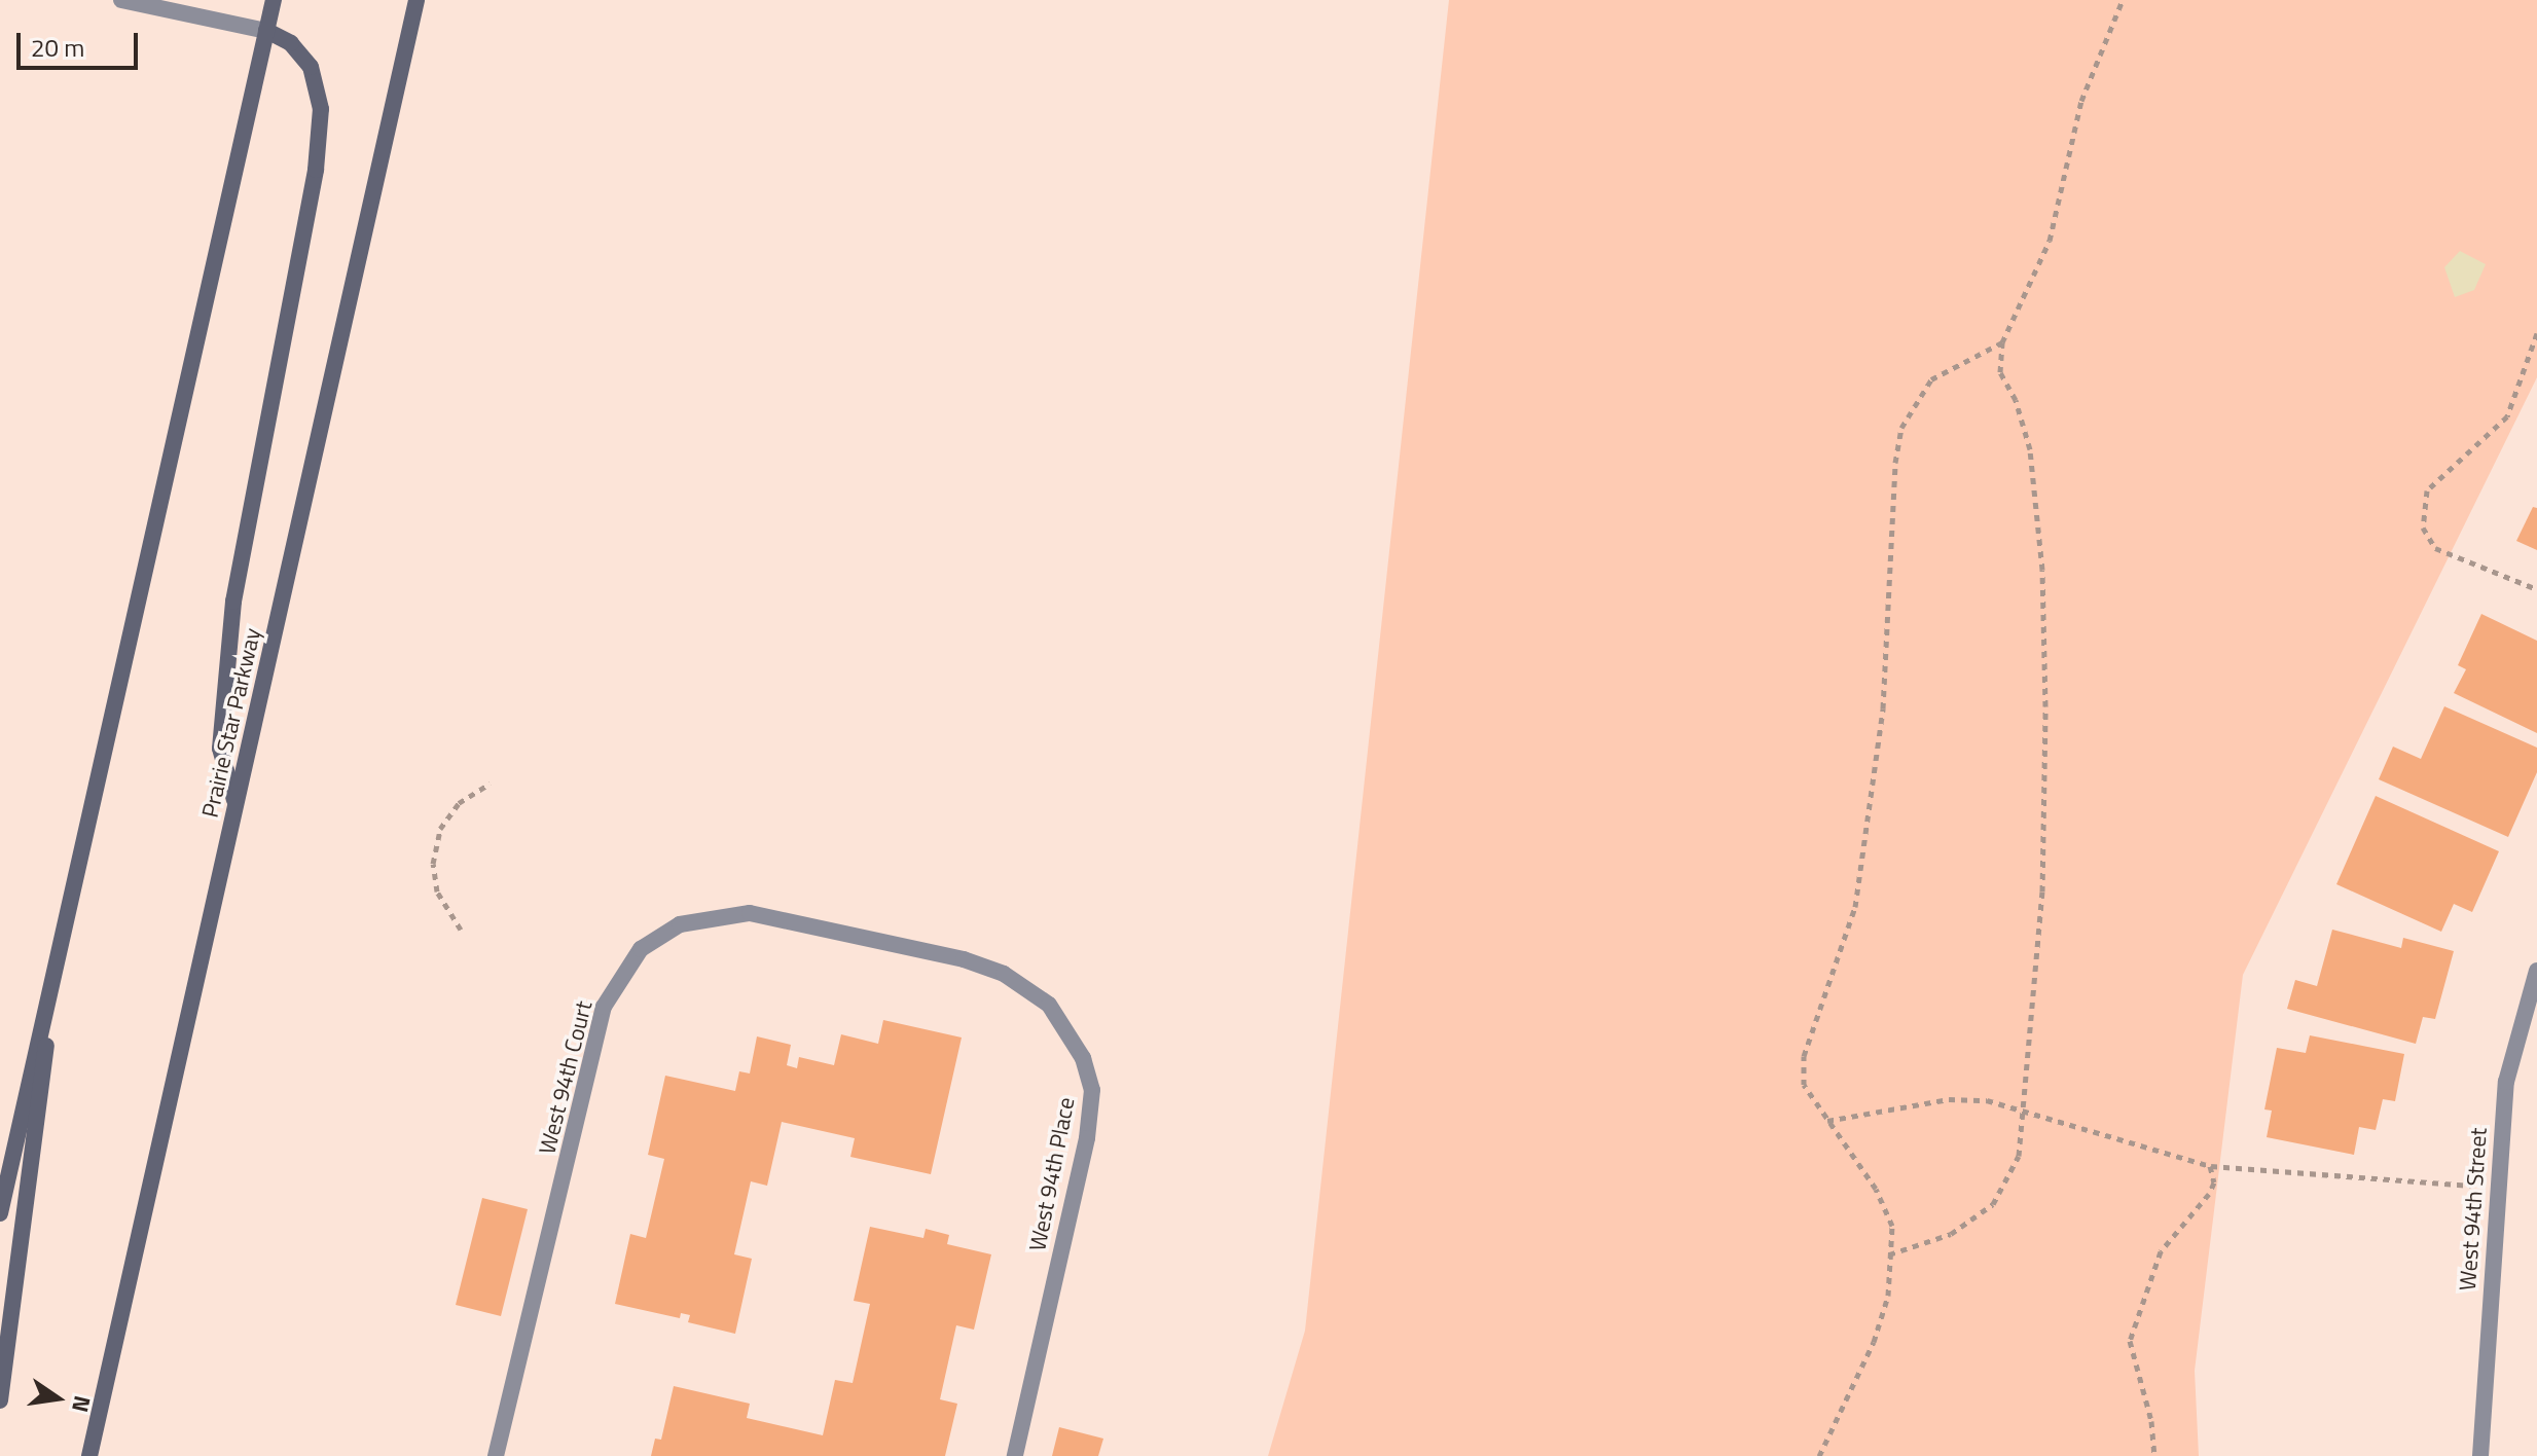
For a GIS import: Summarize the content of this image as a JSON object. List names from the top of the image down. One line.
{"streets":{"main road":["Prairie Star Parkway"],"street":["West 94th Court","West 94th Place","West 94th Street"]},"crossings":[["West 94th Court","West 94th Place"]],"scale_bar":"20 m","north":"right"}
